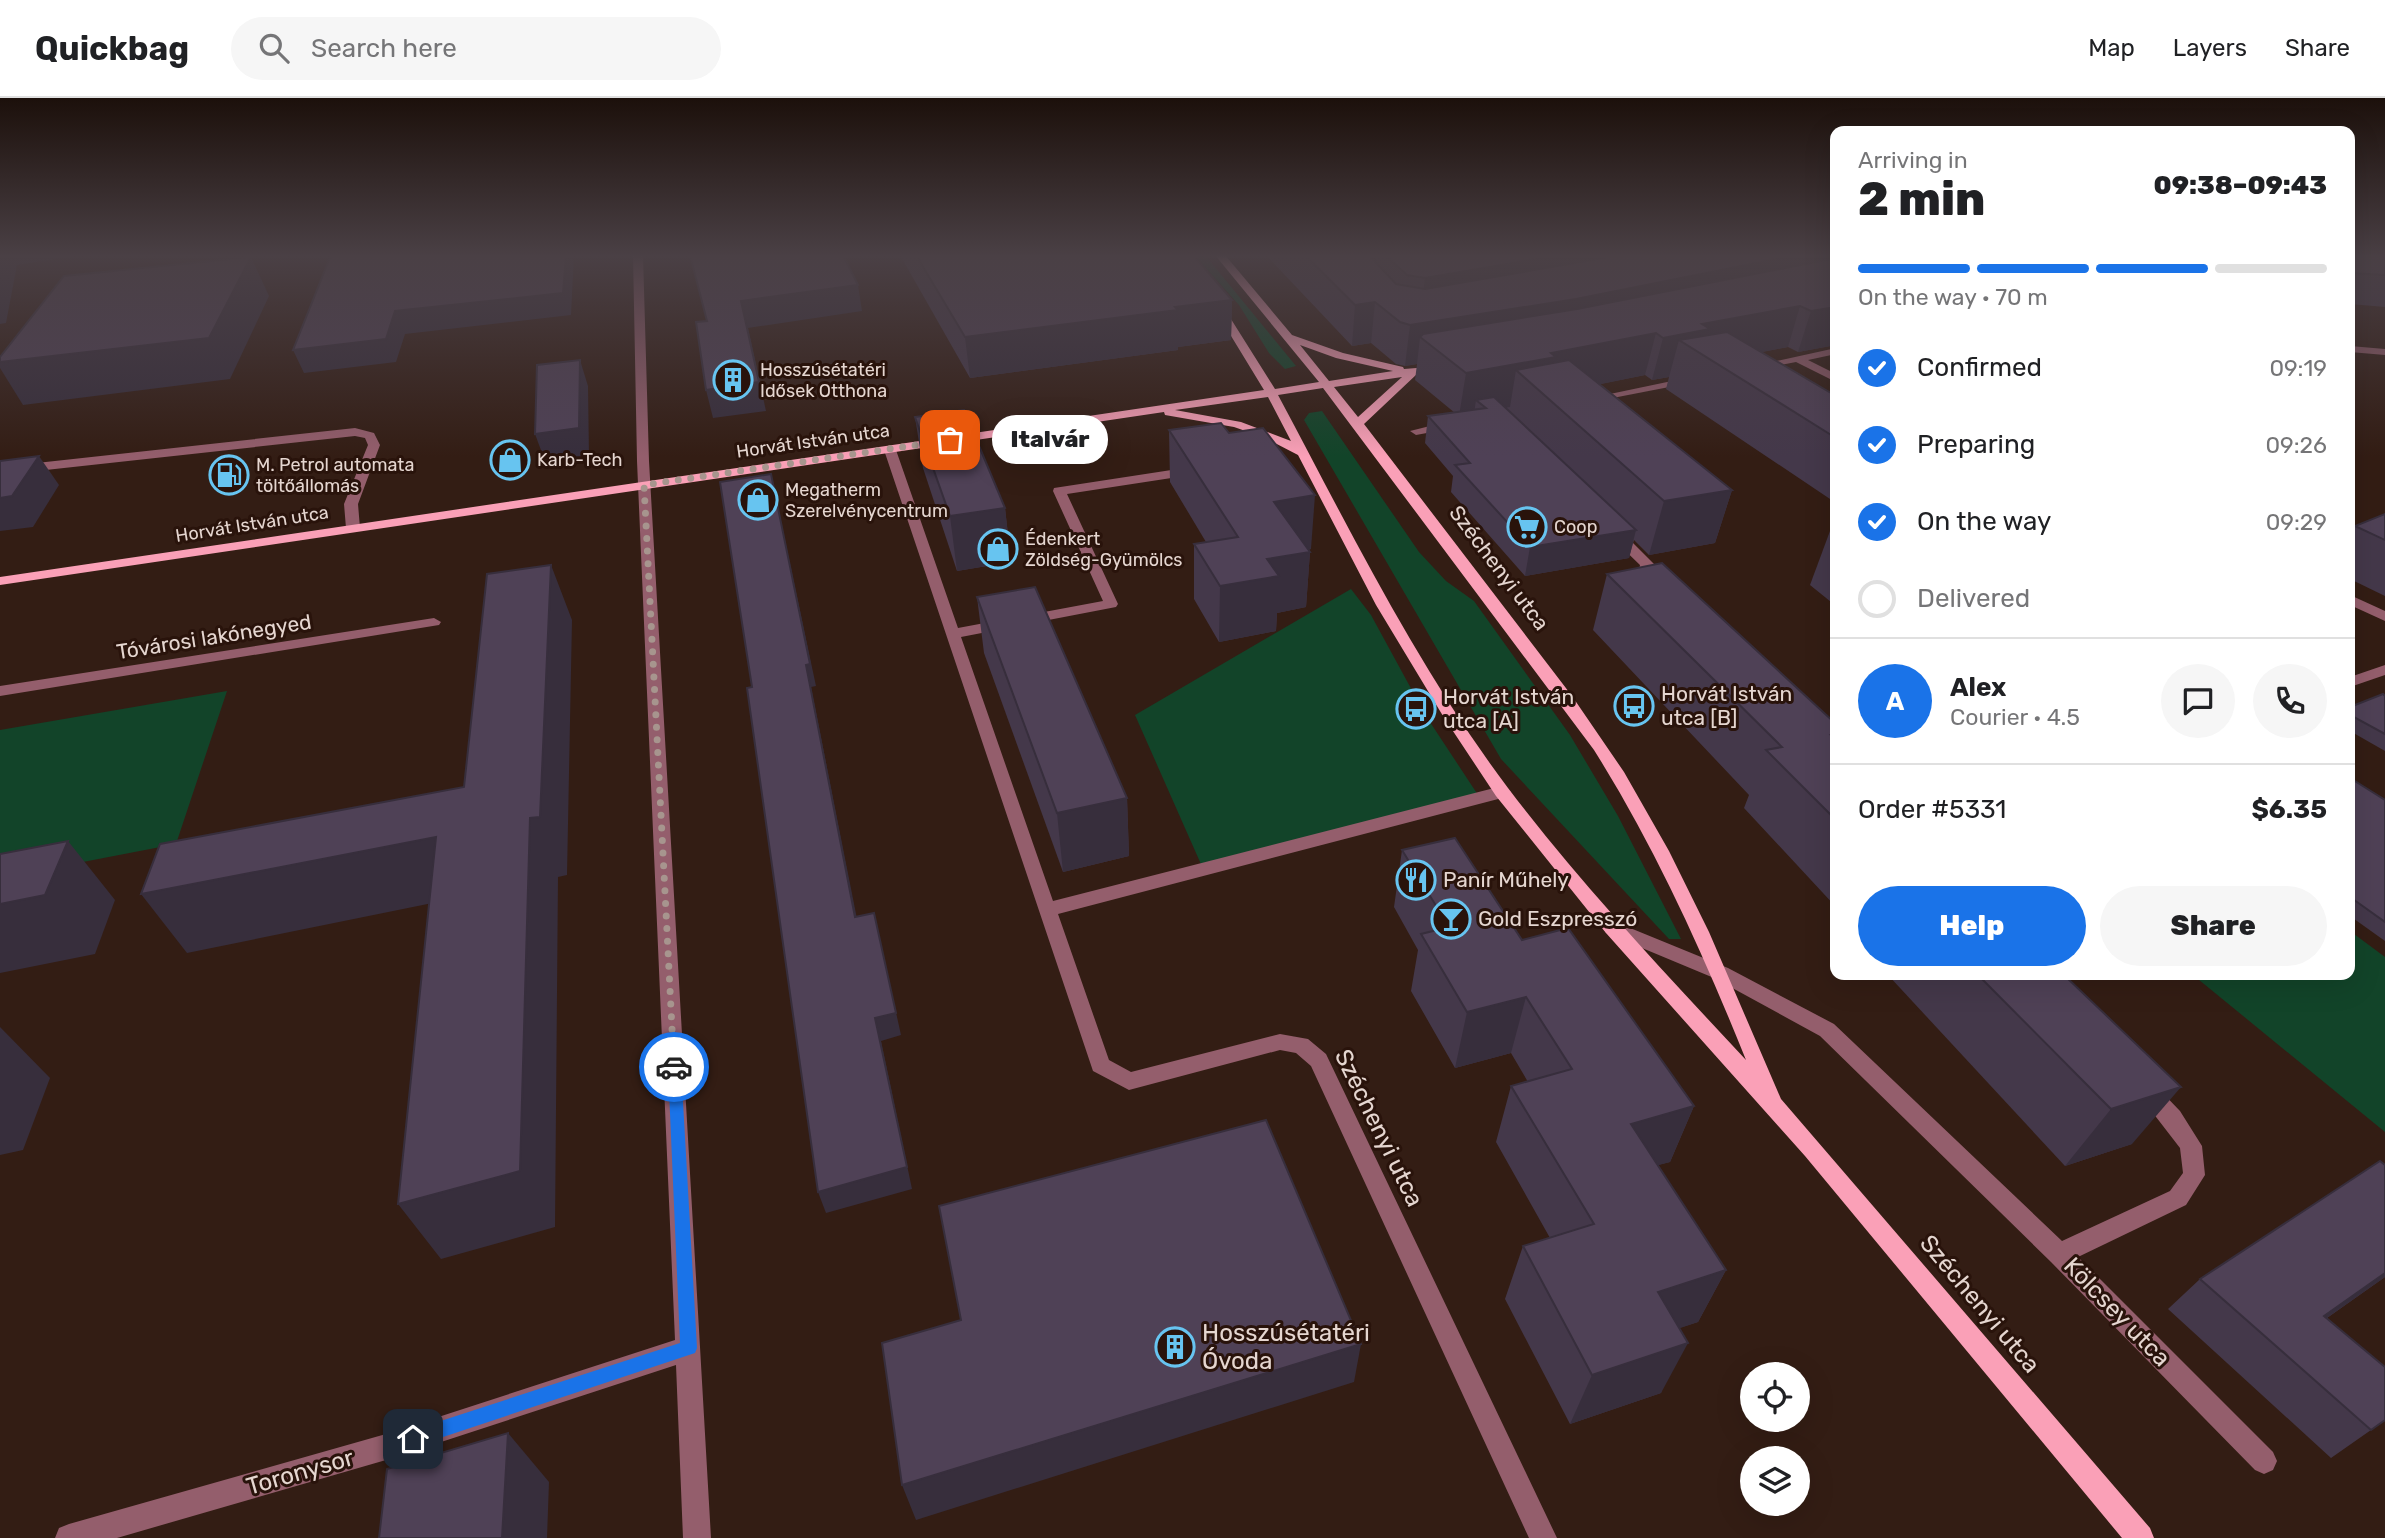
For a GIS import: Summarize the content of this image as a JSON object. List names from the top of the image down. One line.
{"streets":{"main road":["Horvát István utca","Széchenyi utca"],"street":["Tóvárosi lakónegyed","Kölcsey utca","Toronysor"]},"crossings":[["Horvát István utca","Széchenyi utca"],["Széchenyi utca","Kölcsey utca"]],"places":{"building":["Hosszúsétatéri Idősek Otthona","Hosszúsétatéri Óvoda"],"other":["Italvár"],"shop":["Karb-Tech","Megatherm Szerelvénycentrum","Édenkert Zöldség-Gyümölcs"],"fuel station":["M. Petrol automata töltőállomás"],"supermarket":["Coop"],"bus stop":["Horvát István utca [B]","Horvát István utca [A]"],"restaurant":["Panír Műhely"],"bar":["Gold Eszpresszó"]},"page":{"header":"Quickbag","search":"Search here","nav":["Map","Layers","Share"],"heading":["2 min","Arriving in","09:38–09:43"],"panel":["Alex","Courier · 4.5","Order #5331","$6.35"],"bar":"On the way · 70 m","list":[["Confirmed","09:19"],["Preparing","09:26"],["On the way","09:29"],"Delivered"],"bubble":"Italvár","round":"A","buttons":["Help","Share"]}}
